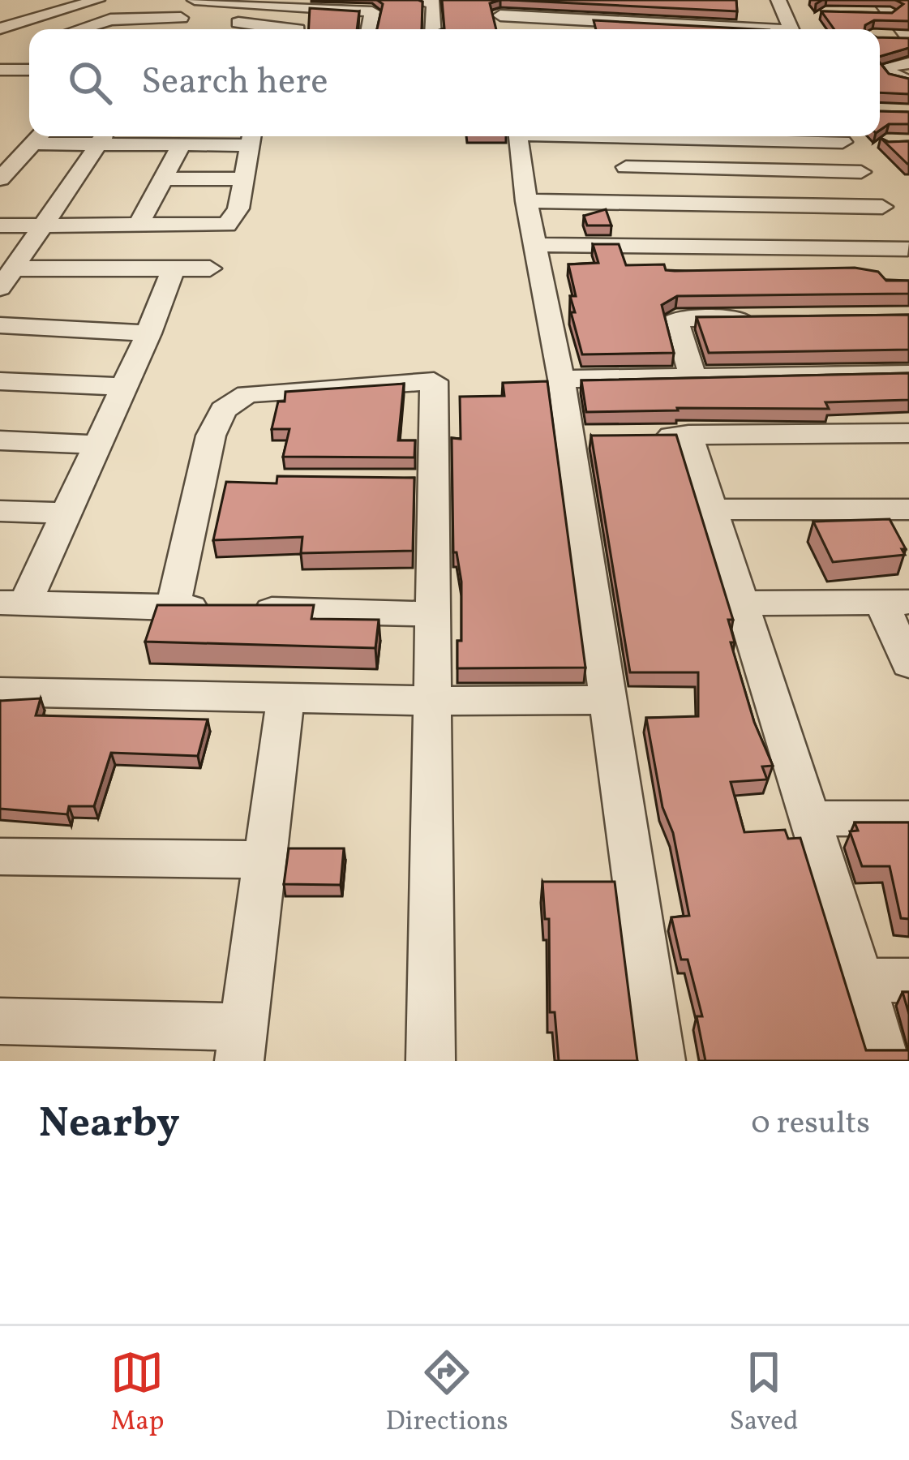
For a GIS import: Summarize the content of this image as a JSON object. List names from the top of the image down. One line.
{"page":{"search":"Search here","heading":["Nearby","0 results"],"nav":["Map","Directions","Saved"]}}
